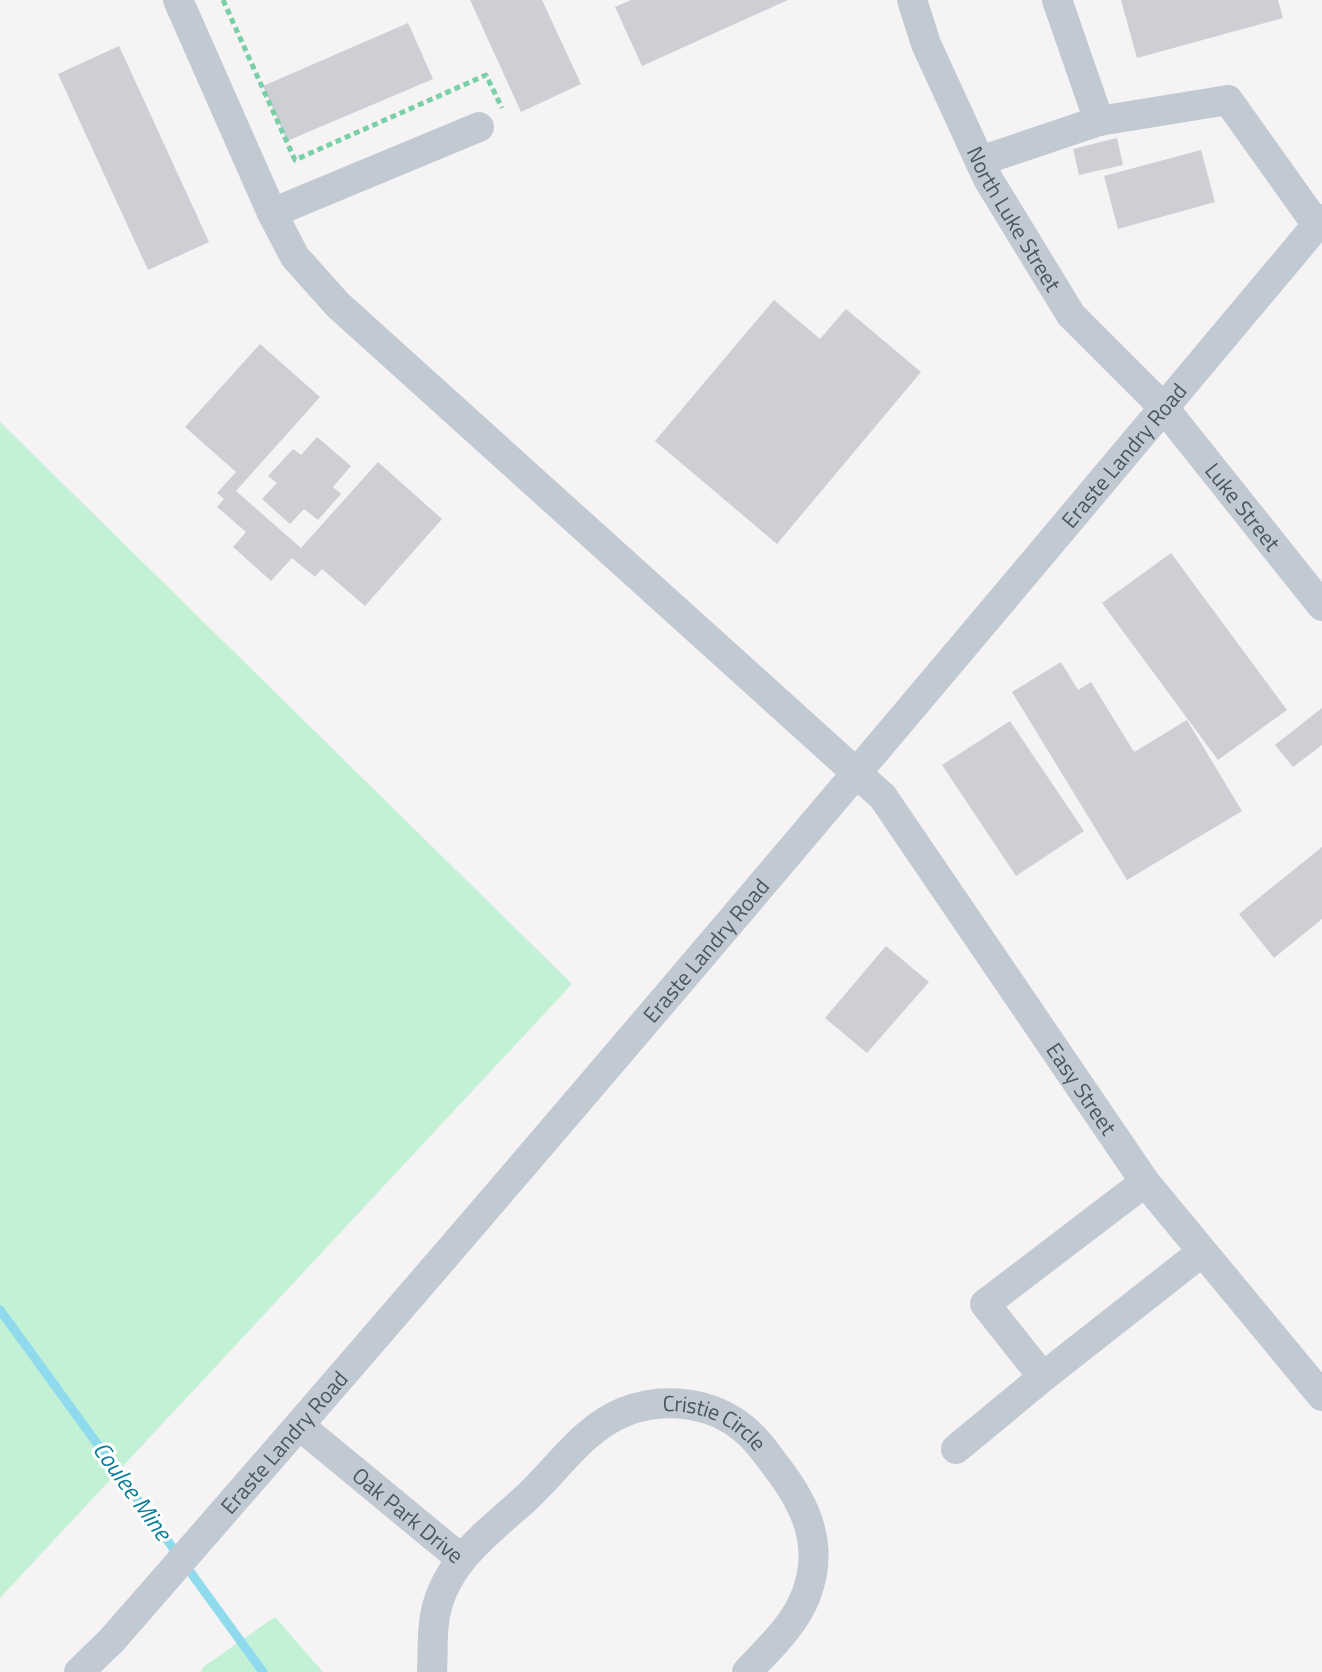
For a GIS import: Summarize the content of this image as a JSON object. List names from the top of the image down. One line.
{"streets":{"street":["North Luke Street","Eraste Landry Road","Luke Street","Easy Street","Cristie Circle","Oak Park Drive"]},"crossings":[["North Luke Street","Eraste Landry Road"],["North Luke Street","Luke Street"],["Eraste Landry Road","Luke Street"],["Eraste Landry Road","Easy Street"],["Eraste Landry Road","Oak Park Drive"],["Cristie Circle","Oak Park Drive"]],"water":["Coulee Mine"]}
